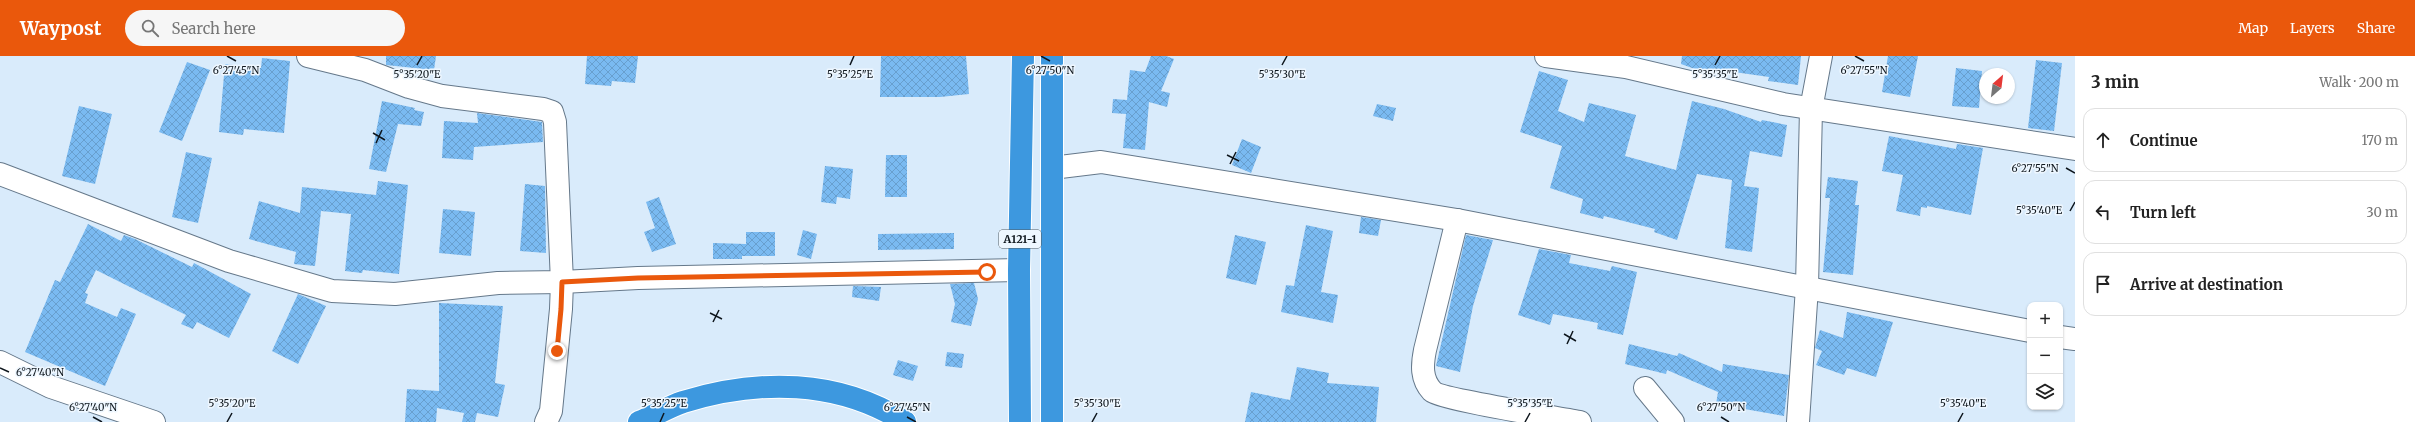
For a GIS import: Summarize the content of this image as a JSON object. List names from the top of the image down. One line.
{"streets":{"highway":["A121-1"]},"north":"top right","page":{"header":"Waypost","search":"Search here","nav":["Map","Layers","Share"],"heading":["3 min","Walk · 200 m"],"list":[["Continue","170 m"],["Turn left","30 m"],"Arrive at destination"],"map_buttons":["+","−"]},"coordinates":["6°27'55\"N","6°27'45\"N","6°27'50\"N","5°35'20\"E","5°35'25\"E","5°35'30\"E","5°35'35\"E","5°35'40\"E","6°27'40\"N"]}
